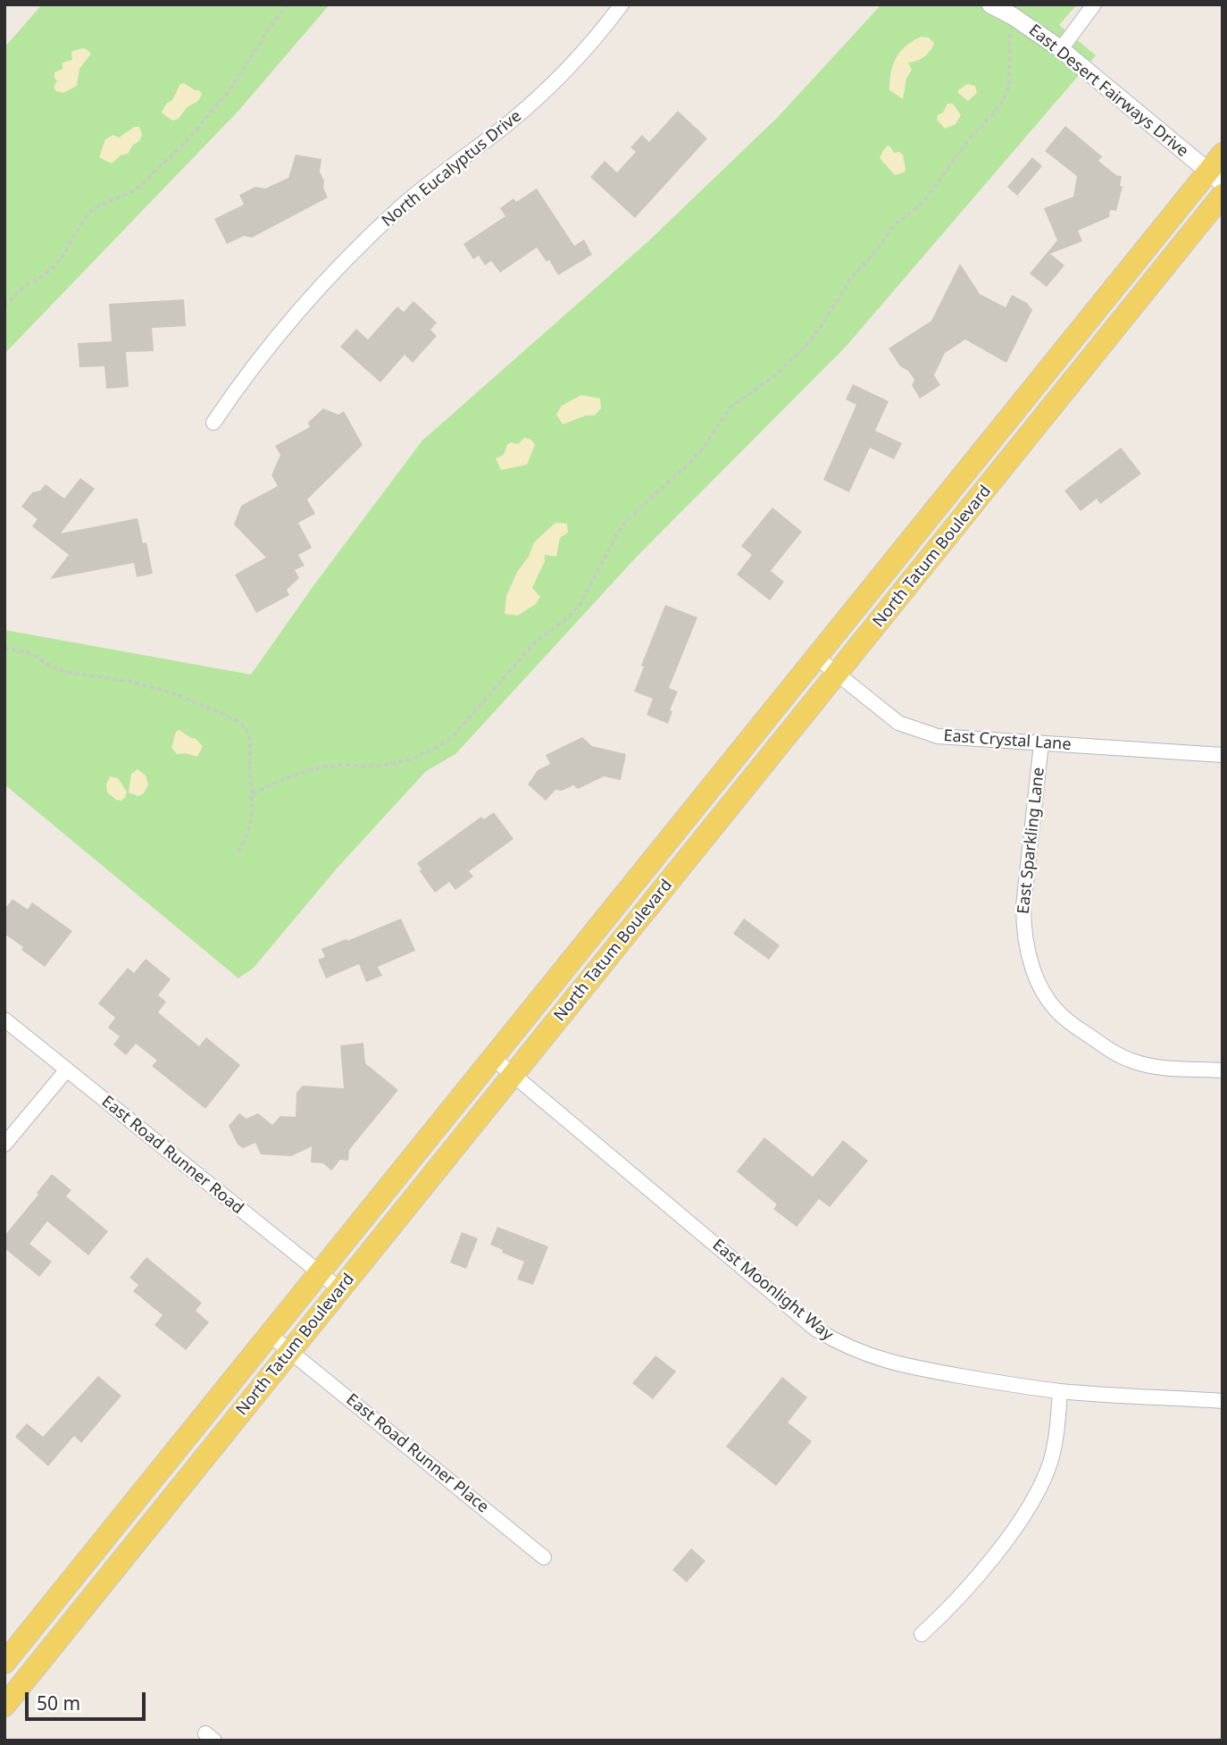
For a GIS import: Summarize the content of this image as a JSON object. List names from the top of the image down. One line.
{"streets":{"main road":["North Tatum Boulevard"],"street":["East Desert Fairways Drive","North Eucalyptus Drive","East Crystal Lane","East Sparkling Lane","East Road Runner Road","East Moonlight Way","East Road Runner Place"]},"crossings":[["East Desert Fairways Drive","North Tatum Boulevard"],["North Tatum Boulevard","East Crystal Lane"],["North Tatum Boulevard","East Road Runner Road"],["North Tatum Boulevard","East Moonlight Way"],["North Tatum Boulevard","East Road Runner Place"],["East Crystal Lane","East Sparkling Lane"]],"scale_bar":"50 m"}
